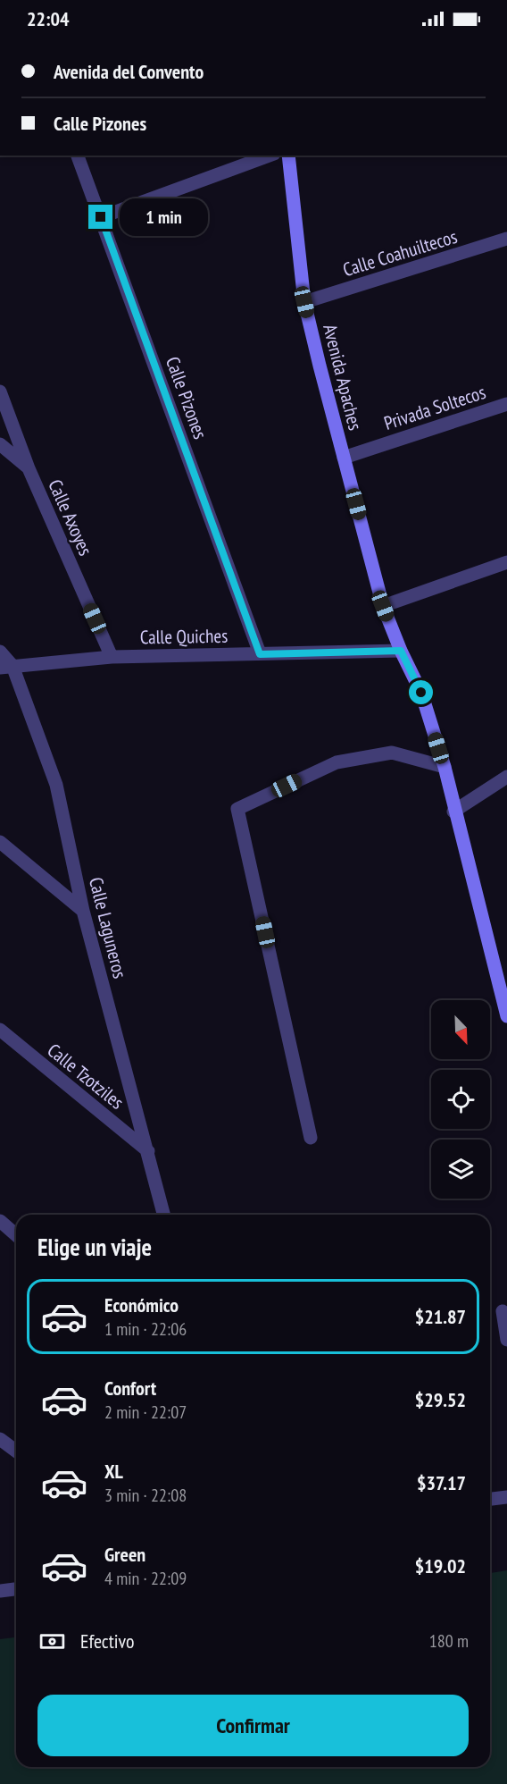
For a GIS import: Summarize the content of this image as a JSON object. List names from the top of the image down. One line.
{"streets":{"street":["Calle Coahuiltecos","Avenida Apaches","Calle Pizones","Privada Soltecos","Calle Axoyes","Calle Quiches","Calle Laguneros","Calle Tzotziles"]},"crossings":[["Calle Coahuiltecos","Avenida Apaches"],["Avenida Apaches","Privada Soltecos"],["Avenida Apaches","Calle Quiches"],["Calle Pizones","Calle Quiches"],["Calle Axoyes","Calle Quiches"],["Calle Quiches","Calle Laguneros"],["Calle Laguneros","Calle Tzotziles"]],"north":"bottom right","page":{"status":"22:04","banner":["Avenida del Convento","Calle Pizones"],"bubble":"1 min","heading":"Elige un viaje","list":[{"name":"Económico","note":"1 min · 22:06","value":"$21.87"},{"name":"Confort","note":"2 min · 22:07","value":"$29.52"},{"name":"XL","note":"3 min · 22:08","value":"$37.17"},{"name":"Green","note":"4 min · 22:09","value":"$19.02"}],"pay":["Efectivo","180 m"],"buttons":"Confirmar"}}
